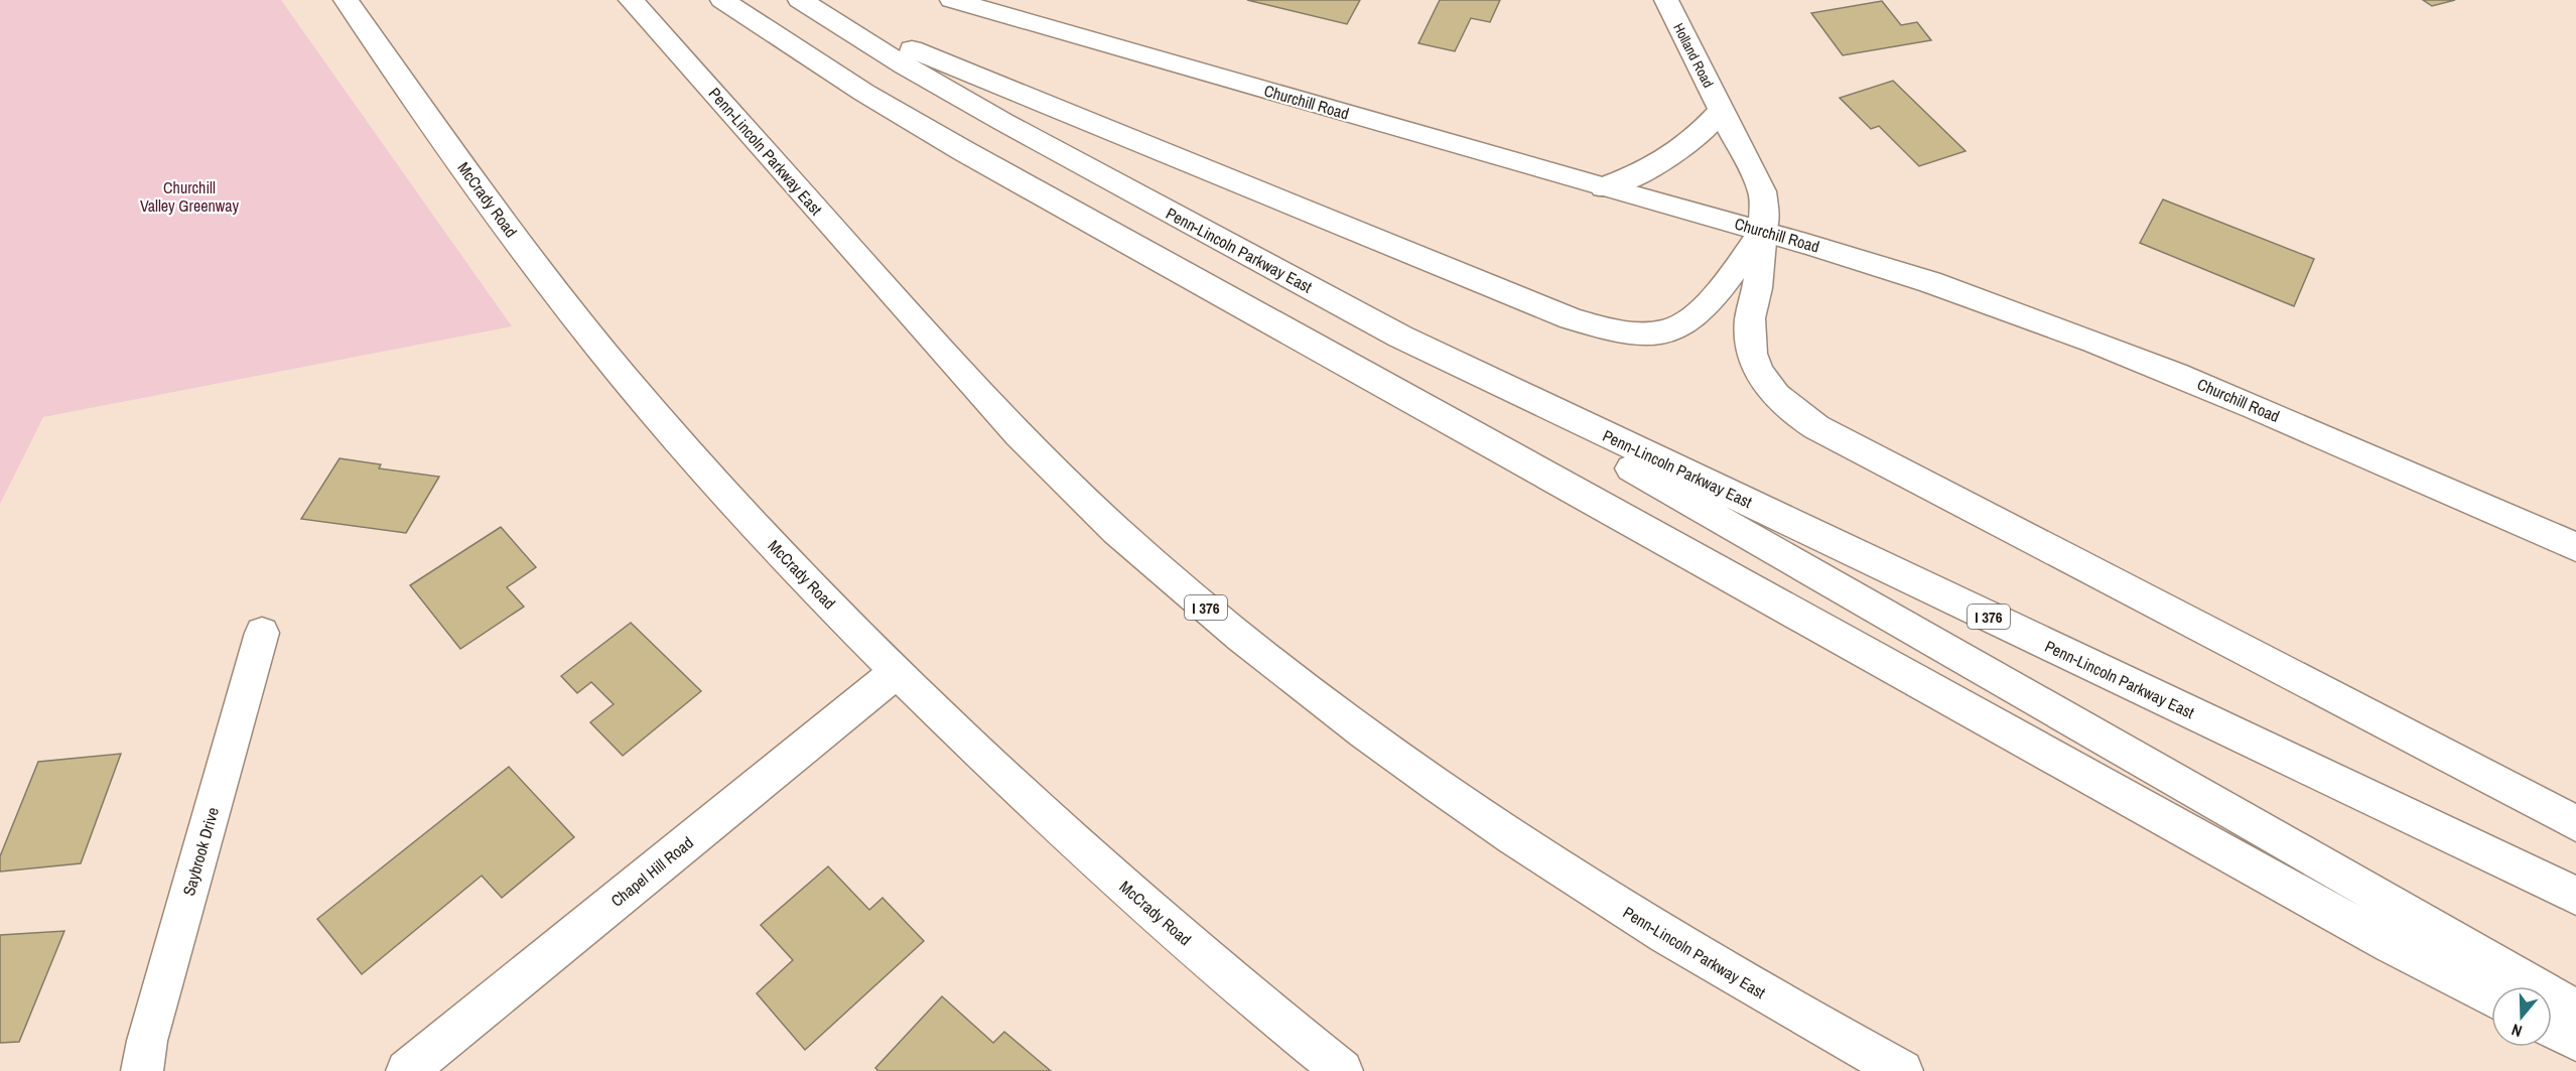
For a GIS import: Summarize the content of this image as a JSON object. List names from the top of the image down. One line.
{"streets":{"main road":["Holland Road","Churchill Road","Penn-Lincoln Parkway East","McCrady Road","I 376","Saybrook Drive","Chapel Hill Road"]},"crossings":[["Holland Road","Churchill Road"],["McCrady Road","Chapel Hill Road"]],"parks":["Churchill Valley Greenway"],"north":"bottom"}
